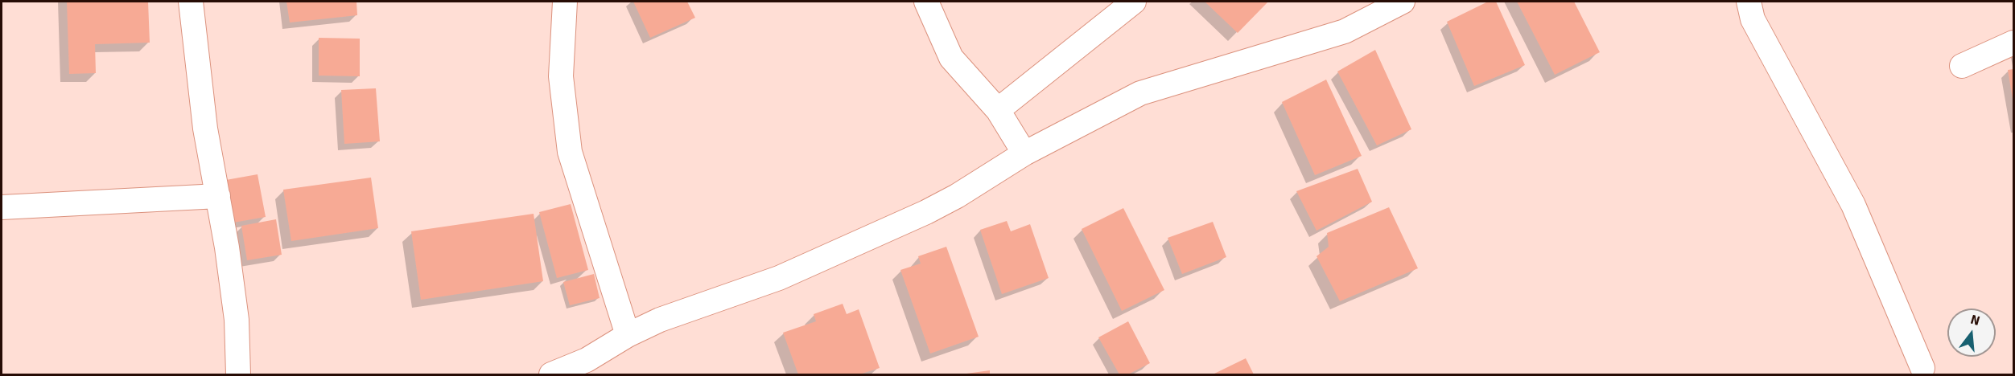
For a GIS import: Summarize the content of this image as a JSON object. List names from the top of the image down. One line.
{"north":"top"}
